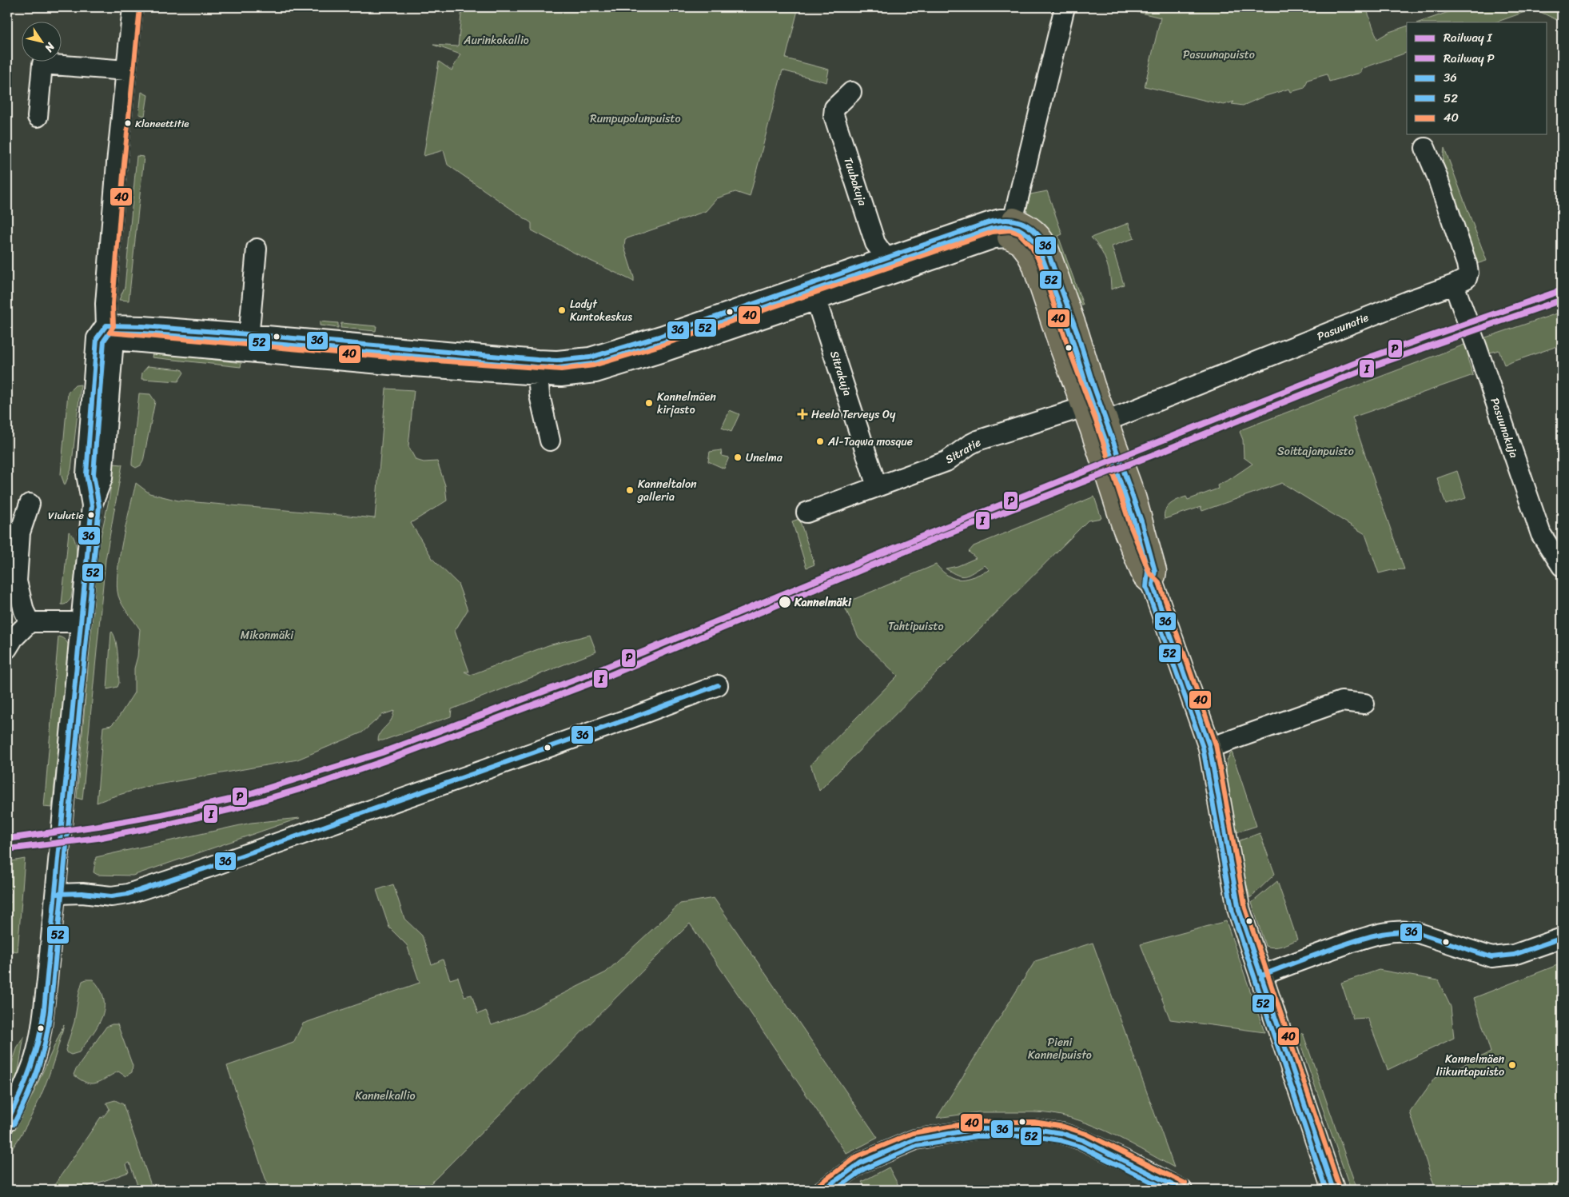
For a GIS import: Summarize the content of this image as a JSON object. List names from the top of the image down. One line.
{"streets":{"street":["Tuubakuja","Pasuunatie","Sitrakuja","Pasuunakuja","Sitratie"]},"crossings":[["Pasuunatie","Pasuunakuja"],["Pasuunatie","Sitratie"],["Sitrakuja","Sitratie"]],"parks":["Aurinkokallio","Pasuunapuisto","Rumpupolunpuisto","Soittajanpuisto","Tahtipuisto","Mikonmäki","Pieni Kannelpuisto","Kannelkallio"],"places":{"other":["Klaneettitie","Ladyt Kuntokeskus","Kannelmäen kirjasto","Al-Taqwa mosque","Unelma","Kanneltalon galleria","Viulutie","Kannelmäki","Kannelmäen liikuntapuisto"],"health":["Heela Terveys Oy"]},"lines":["transit line 40","transit line 36","transit line 52","rail line P","rail line I"],"legend":["Railway I","Railway P","36","52","40"],"north":"bottom right"}
